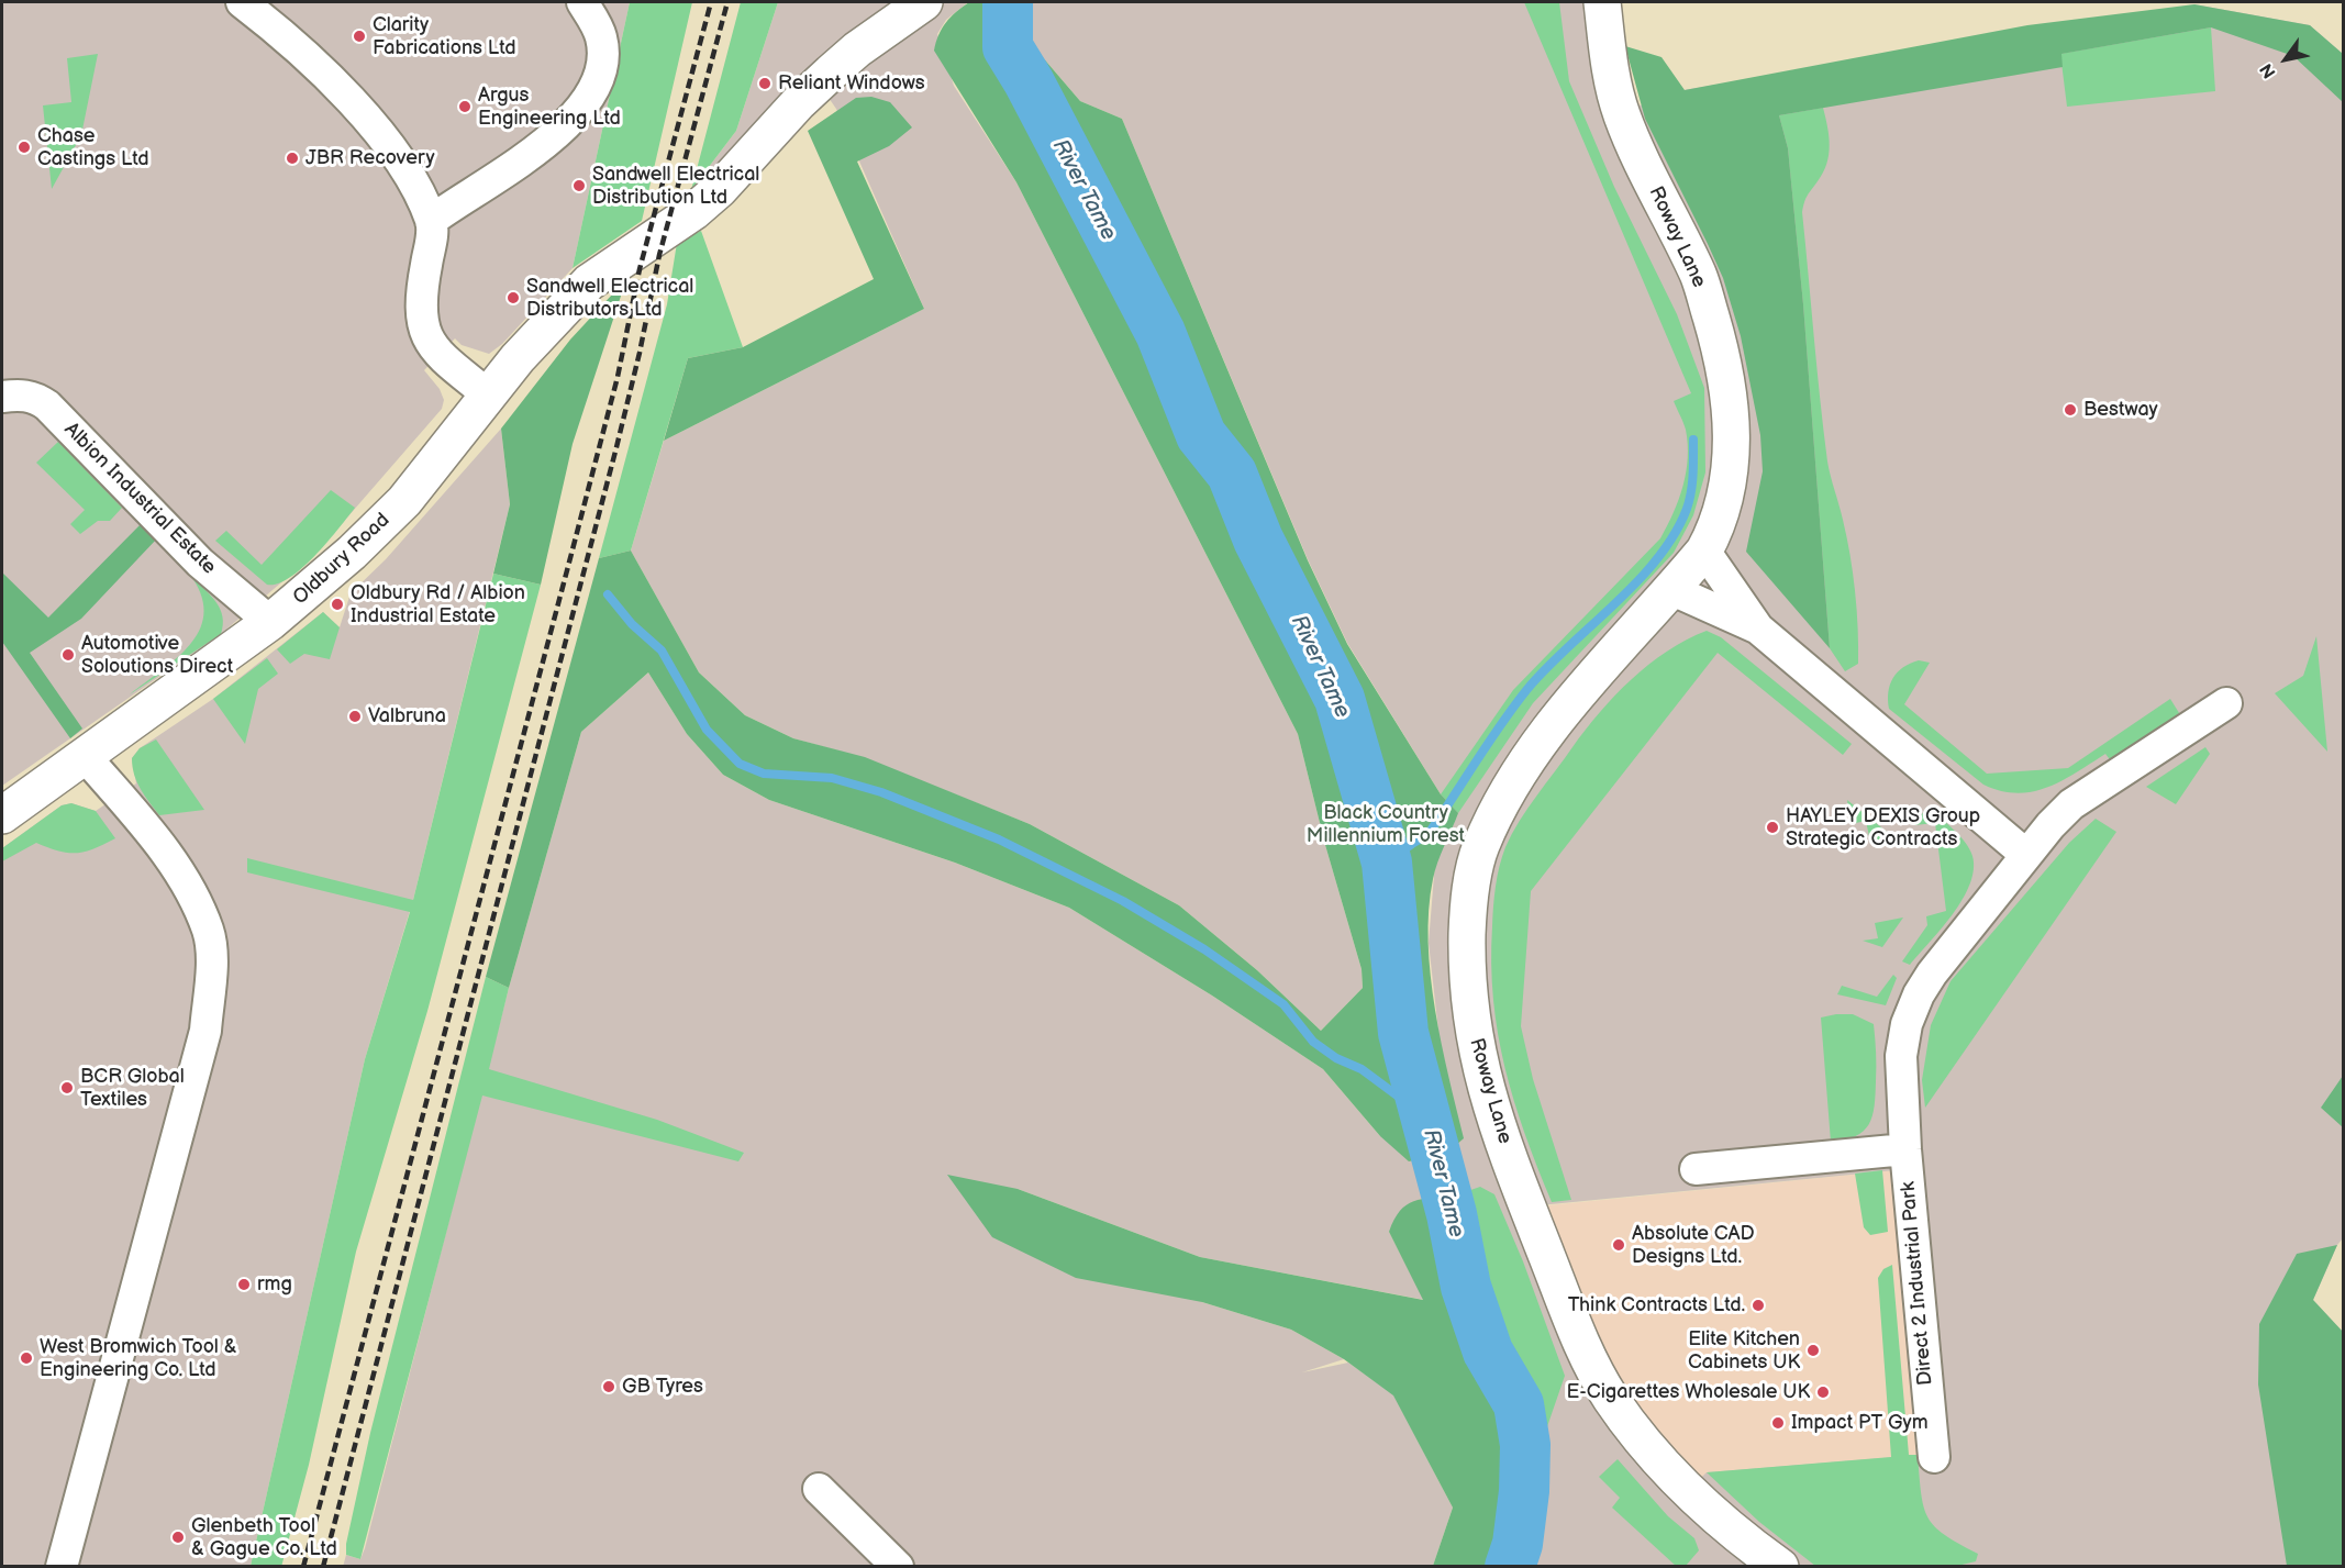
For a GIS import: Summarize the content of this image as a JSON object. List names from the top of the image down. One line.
{"streets":{"street":["Roway Lane","Albion Industrial Estate","Oldbury Road","Direct 2 Industrial Park"]},"crossings":[["Albion Industrial Estate","Oldbury Road"]],"water":["River Tame"],"parks":["Black Country Millennium Forest"],"places":["Clarity Fabrications Ltd","Reliant Windows","Argus Engineering Ltd","Chase Castings Ltd","JBR Recovery","Sandwell Electrical Distribution Ltd","Sandwell Electrical Distributors Ltd","Bestway","Oldbury Rd / Albion Industrial Estate","Automotive Soloutions Direct","Valbruna","HAYLEY DEXIS Group Strategic Contracts","BCR Global Textiles","Absolute CAD Designs Ltd.","rmg","Think Contracts Ltd.","Elite Kitchen Cabinets UK","West Bromwich Tool & Engineering Co. Ltd","GB Tyres","E-Cigarettes Wholesale UK","Impact PT Gym","Glenbeth Tool & Gague Co. Ltd"],"north":"bottom left"}
